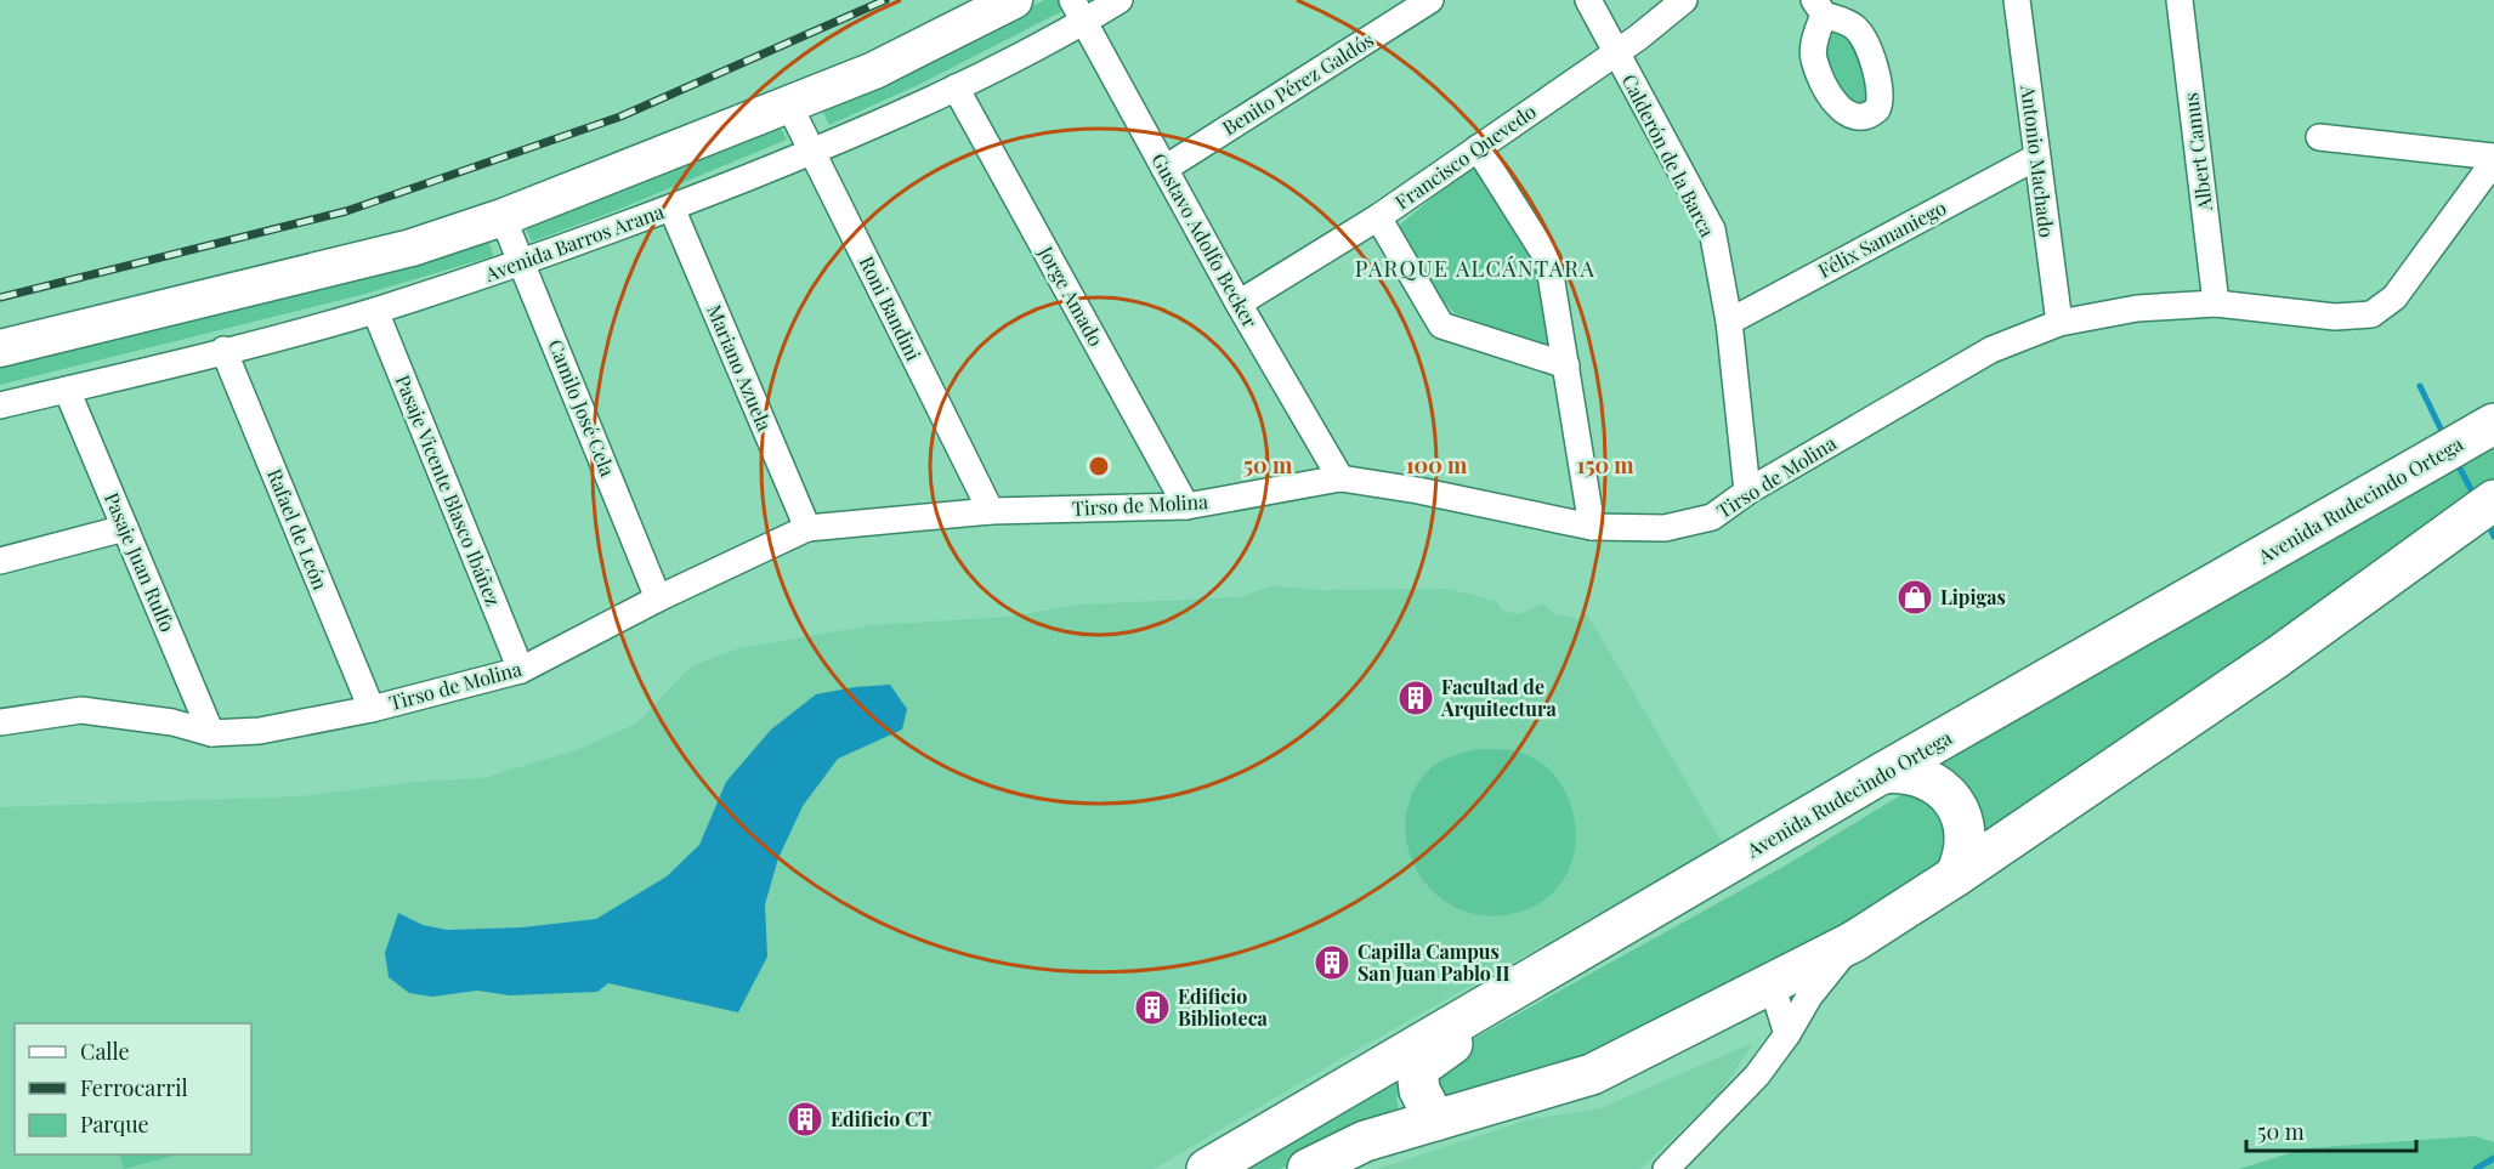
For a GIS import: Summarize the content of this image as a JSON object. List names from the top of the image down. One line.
{"streets":{"main road":["Avenida Rudecindo Ortega"],"street":["Benito Pérez Galdós","Albert Camus","Calderón de la Barca","Francisco Quevedo","Antonio Machado","Félix Samaniego","Gustavo Adolfo Becker","Avenida Barros Arana","Jorge Amado","Roni Bandini","Mariano Azuela","Camilo José Cela","Tirso de Molina","Pasaje Vicente Blasco Ibáñez","Rafael de León","Pasaje Juan Rulfo"]},"crossings":[["Benito Pérez Galdós","Gustavo Adolfo Becker"],["Albert Camus","Tirso de Molina"],["Calderón de la Barca","Francisco Quevedo"],["Calderón de la Barca","Félix Samaniego"],["Calderón de la Barca","Tirso de Molina"],["Francisco Quevedo","Gustavo Adolfo Becker"],["Antonio Machado","Félix Samaniego"],["Antonio Machado","Tirso de Molina"],["Gustavo Adolfo Becker","Avenida Barros Arana"],["Gustavo Adolfo Becker","Tirso de Molina"],["Avenida Barros Arana","Jorge Amado"],["Avenida Barros Arana","Roni Bandini"],["Avenida Barros Arana","Mariano Azuela"],["Avenida Barros Arana","Camilo José Cela"],["Avenida Barros Arana","Pasaje Vicente Blasco Ibáñez"],["Avenida Barros Arana","Rafael de León"],["Avenida Barros Arana","Pasaje Juan Rulfo"],["Jorge Amado","Tirso de Molina"],["Roni Bandini","Tirso de Molina"],["Mariano Azuela","Tirso de Molina"],["Camilo José Cela","Tirso de Molina"],["Tirso de Molina","Pasaje Vicente Blasco Ibáñez"],["Tirso de Molina","Rafael de León"],["Tirso de Molina","Pasaje Juan Rulfo"]],"districts":["PARQUE ALCÁNTARA"],"places":{"shop":["Lipigas"],"building":["Facultad de Arquitectura","Capilla Campus San Juan Pablo II","Edificio Biblioteca","Edificio CT"]},"legend":["Calle","Ferrocarril","Parque"],"scale_bar":"50 m","rings":["50 m","100 m","150 m"]}
